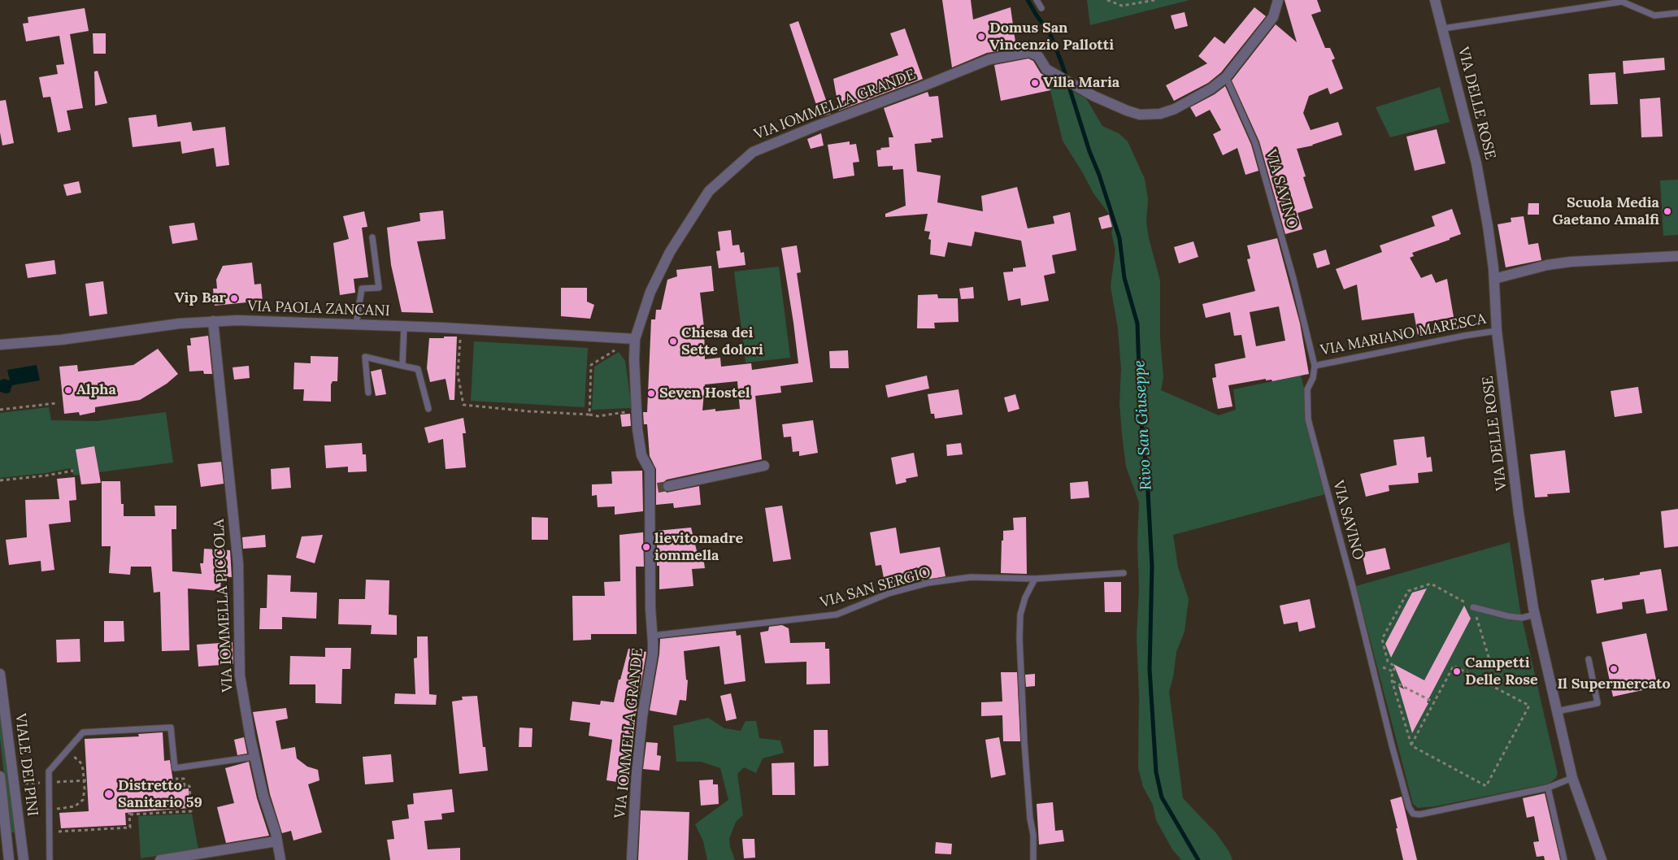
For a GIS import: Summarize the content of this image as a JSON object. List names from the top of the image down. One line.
{"streets":{"street":["VIA DELLE ROSE","VIA IOMMELLA GRANDE","VIA PAOLA ZANCANI","VIA IOMMELLA PICCOLA","VIALE DEI PINI"],"lane":["VIA SAVINO","VIA MARIANO MARESCA","VIA SAN SERGIO"]},"crossings":[["VIA DELLE ROSE","VIA SAVINO"],["VIA DELLE ROSE","VIA MARIANO MARESCA"],["VIA IOMMELLA GRANDE","VIA SAVINO"],["VIA IOMMELLA GRANDE","VIA PAOLA ZANCANI"],["VIA IOMMELLA GRANDE","VIA SAN SERGIO"],["VIA SAVINO","VIA MARIANO MARESCA"],["VIA PAOLA ZANCANI","VIA IOMMELLA PICCOLA"]],"water":["Rivo San Giuseppe"],"places":["Domus San Vincenzio Pallotti","Villa Maria","Scuola Media Gaetano Amalfi","Vip Bar","Chiesa dei Sette dolori","Alpha","Seven Hostel","lievitomadre iommella","Il Supermercato","Campetti Delle Rose","Distretto Sanitario 59"]}
